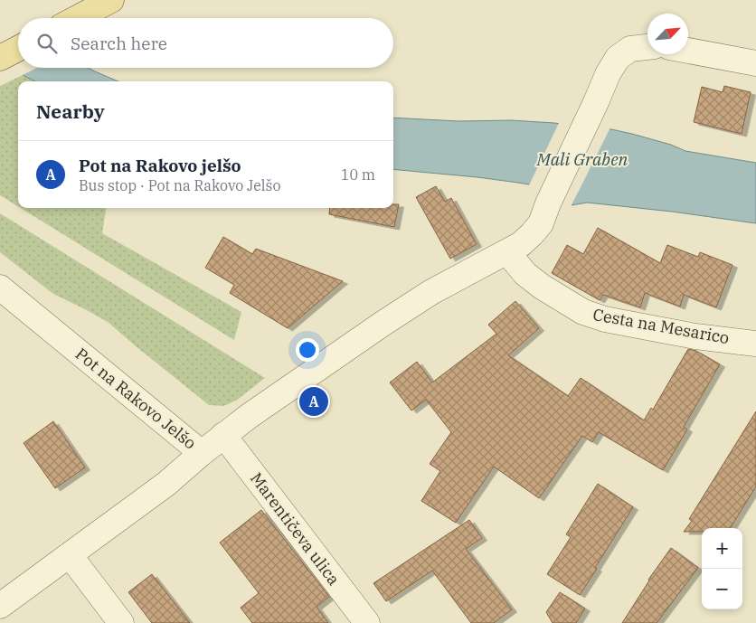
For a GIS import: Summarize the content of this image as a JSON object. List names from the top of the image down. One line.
{"streets":{"street":["Cesta na Mesarico","Pot na Rakovo Jelšo","Marentičeva ulica"]},"water":["Mali Graben"],"north":"top right","page":{"search":"Search here","heading":"Nearby","list":[{"mark":"A","name":"Pot na Rakovo jelšo","note":"Bus stop · Pot na Rakovo Jelšo","value":"10 m"}],"pins":"A","map_buttons":["+","−"]}}
